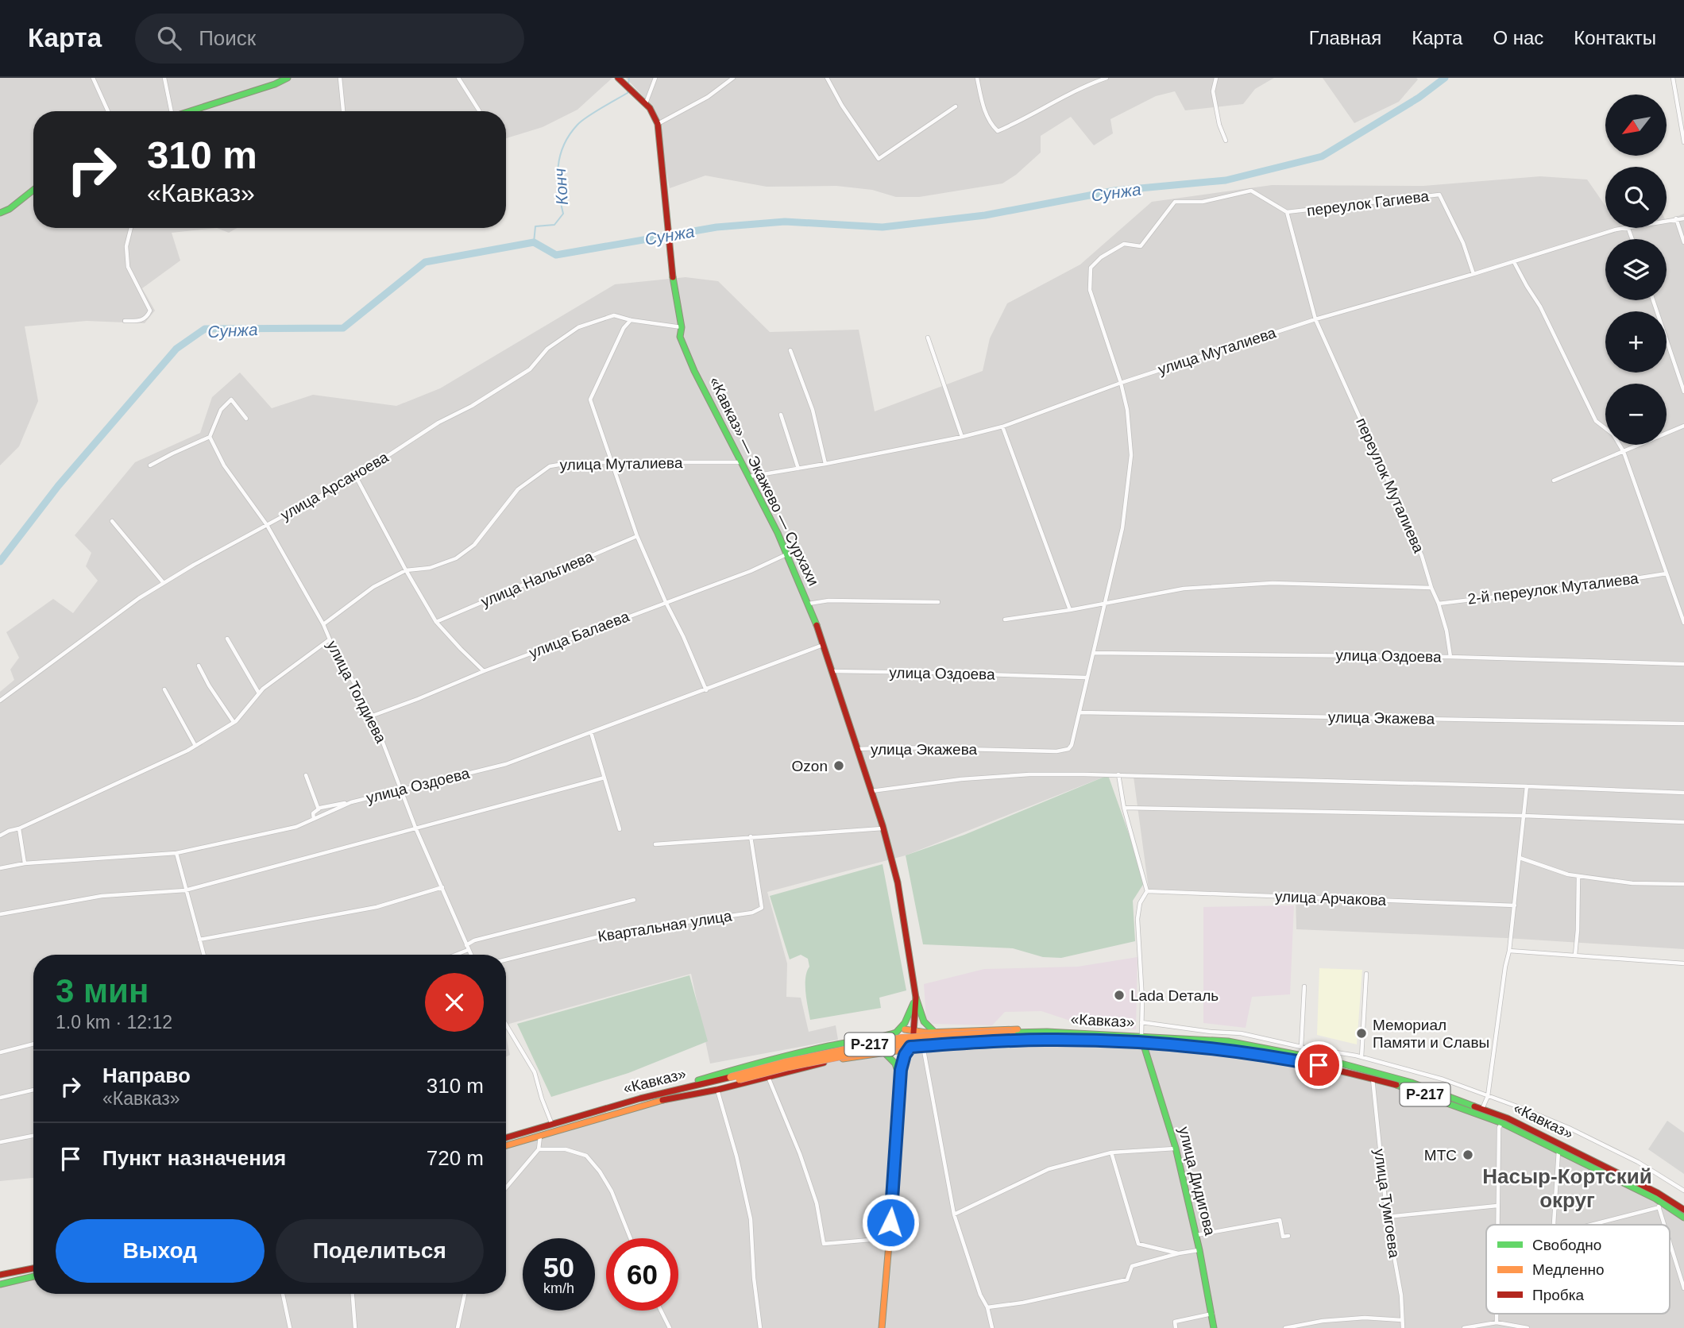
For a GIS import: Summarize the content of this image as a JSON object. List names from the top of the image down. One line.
{"streets":{"main road":["«Кавказ» — Экажево — Сурхахи","«Кавказ»","Р-217","улица Дидигова"],"street":["переулок Гагиева","улица Муталиева","переулок Муталиева","улица Арсаноева","улица Нальгиева","2-й переулок Муталиева","улица Балаева","улица Оздоева","улица Толдиева","улица Экажева","улица Арчакова","Квартальная улица","улица Тумгоева"]},"crossings":[["переулок Гагиева","улица Муталиева"],["переулок Гагиева","переулок Муталиева"],["улица Муталиева","«Кавказ» — Экажево — Сурхахи"],["улица Муталиева","переулок Муталиева"],["улица Муталиева","улица Толдиева"],["«Кавказ» — Экажево — Сурхахи","улица Арсаноева"],["«Кавказ» — Экажево — Сурхахи","улица Балаева"],["«Кавказ» — Экажево — Сурхахи","улица Оздоева"],["«Кавказ» — Экажево — Сурхахи","улица Экажева"],["переулок Муталиева","2-й переулок Муталиева"],["переулок Муталиева","улица Оздоева"],["улица Арсаноева","улица Толдиева"],["улица Балаева","улица Толдиева"],["улица Оздоева","улица Толдиева"],["«Кавказ»","Р-217"],["«Кавказ»","улица Дидигова"],["«Кавказ»","улица Тумгоева"]],"districts":["Насыр-Кортский округ"],"water":["Конч","Сунжа"],"places":["Ozon","Lada Dеталь","Мемориал Памяти и Славы","МТС"],"legend":["Свободно","Медленно","Пробка"],"north":"bottom left","page":{"header":"Карта","search":"Поиск","nav":["Главная","Карта","О нас","Контакты"],"map_buttons":["+","−"],"turn":["310 m","«Кавказ»"],"heading":["3 мин","1.0 km · 12:12"],"list":[{"name":"Направо","note":"«Кавказ»","value":"310 m"},{"name":"Пункт назначения","value":"720 m"}],"buttons":["Выход","Поделиться"],"speed":"50 km/h","limit":"60"}}
